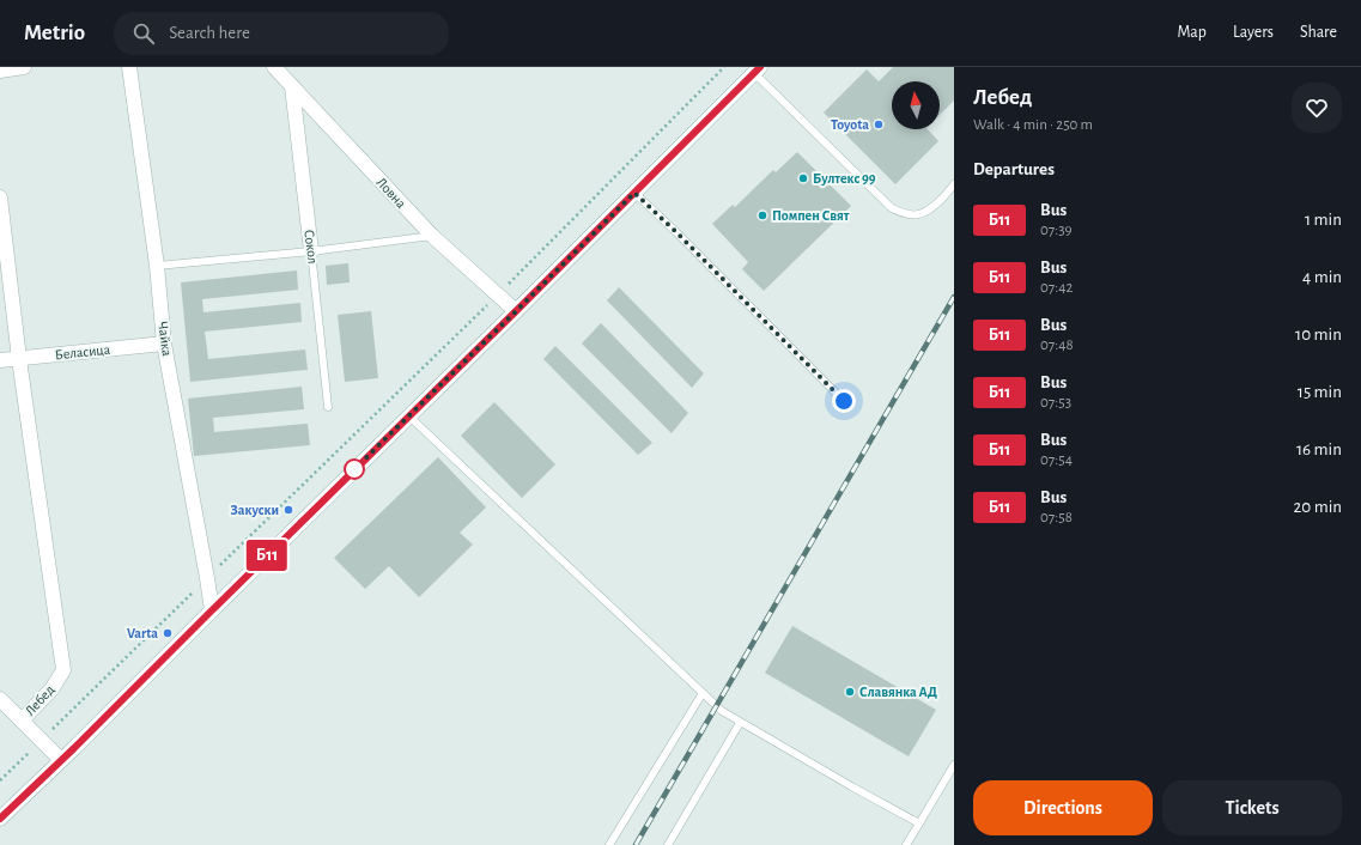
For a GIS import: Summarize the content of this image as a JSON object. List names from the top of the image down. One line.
{"streets":{"street":["Ловна","Сокол","Чайка","Беласица","Лебед"]},"crossings":[["Ловна","Сокол"],["Чайка","Беласица"],["Беласица","Лебед"]],"places":["Toyota","Бултекс 99","Помпен Свят","Закуски","Varta","Славянка АД"],"lines":["bus line Б11"],"north":"top","page":{"header":"Metrio","search":"Search here","nav":["Map","Layers","Share"],"on_map":"Б11","heading":[["Лебед","Walk · 4 min · 250 m"],"Departures"],"list":[{"mark":"Б11","name":"Bus","note":"07:39","value":"1 min"},{"mark":"Б11","name":"Bus","note":"07:42","value":"4 min"},{"mark":"Б11","name":"Bus","note":"07:48","value":"10 min"},{"mark":"Б11","name":"Bus","note":"07:53","value":"15 min"},{"mark":"Б11","name":"Bus","note":"07:54","value":"16 min"},{"mark":"Б11","name":"Bus","note":"07:58","value":"20 min"}],"buttons":["Directions","Tickets"]}}
